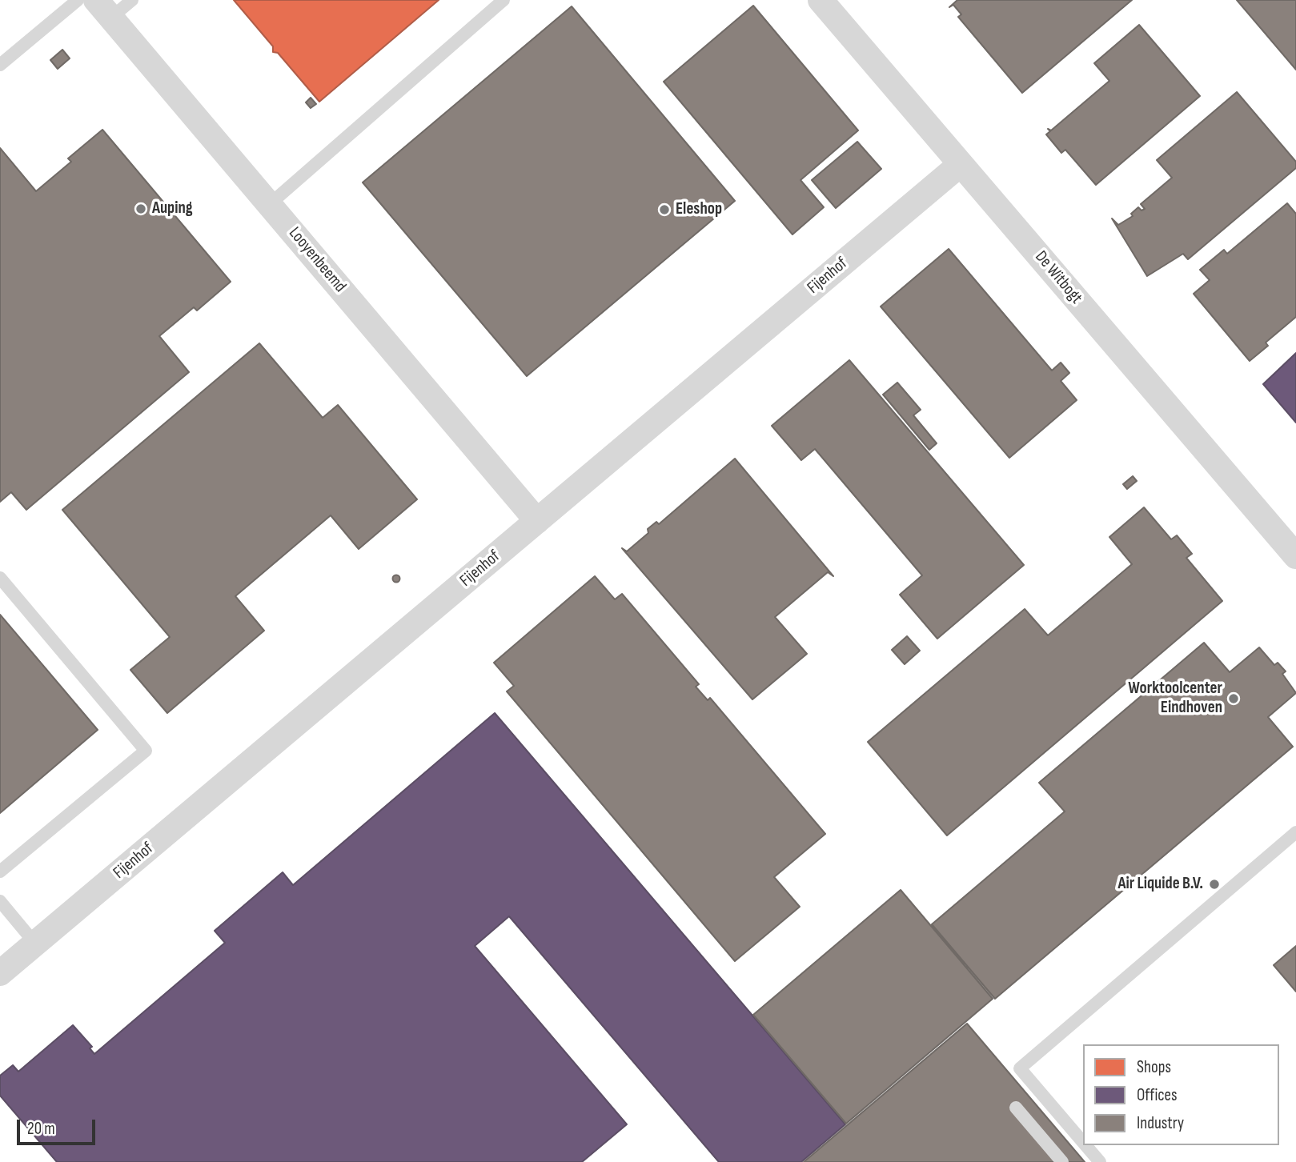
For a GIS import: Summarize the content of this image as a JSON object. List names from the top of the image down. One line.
{"streets":{"street":["Looyenbeemd","Fijenhof","De Witbogt"]},"crossings":[["Looyenbeemd","Fijenhof"],["Fijenhof","De Witbogt"]],"places":["Auping","Eleshop","Worktoolcenter Eindhoven","Air Liquide B.V."],"legend":["Shops","Offices","Industry"],"scale_bar":"20 m"}
